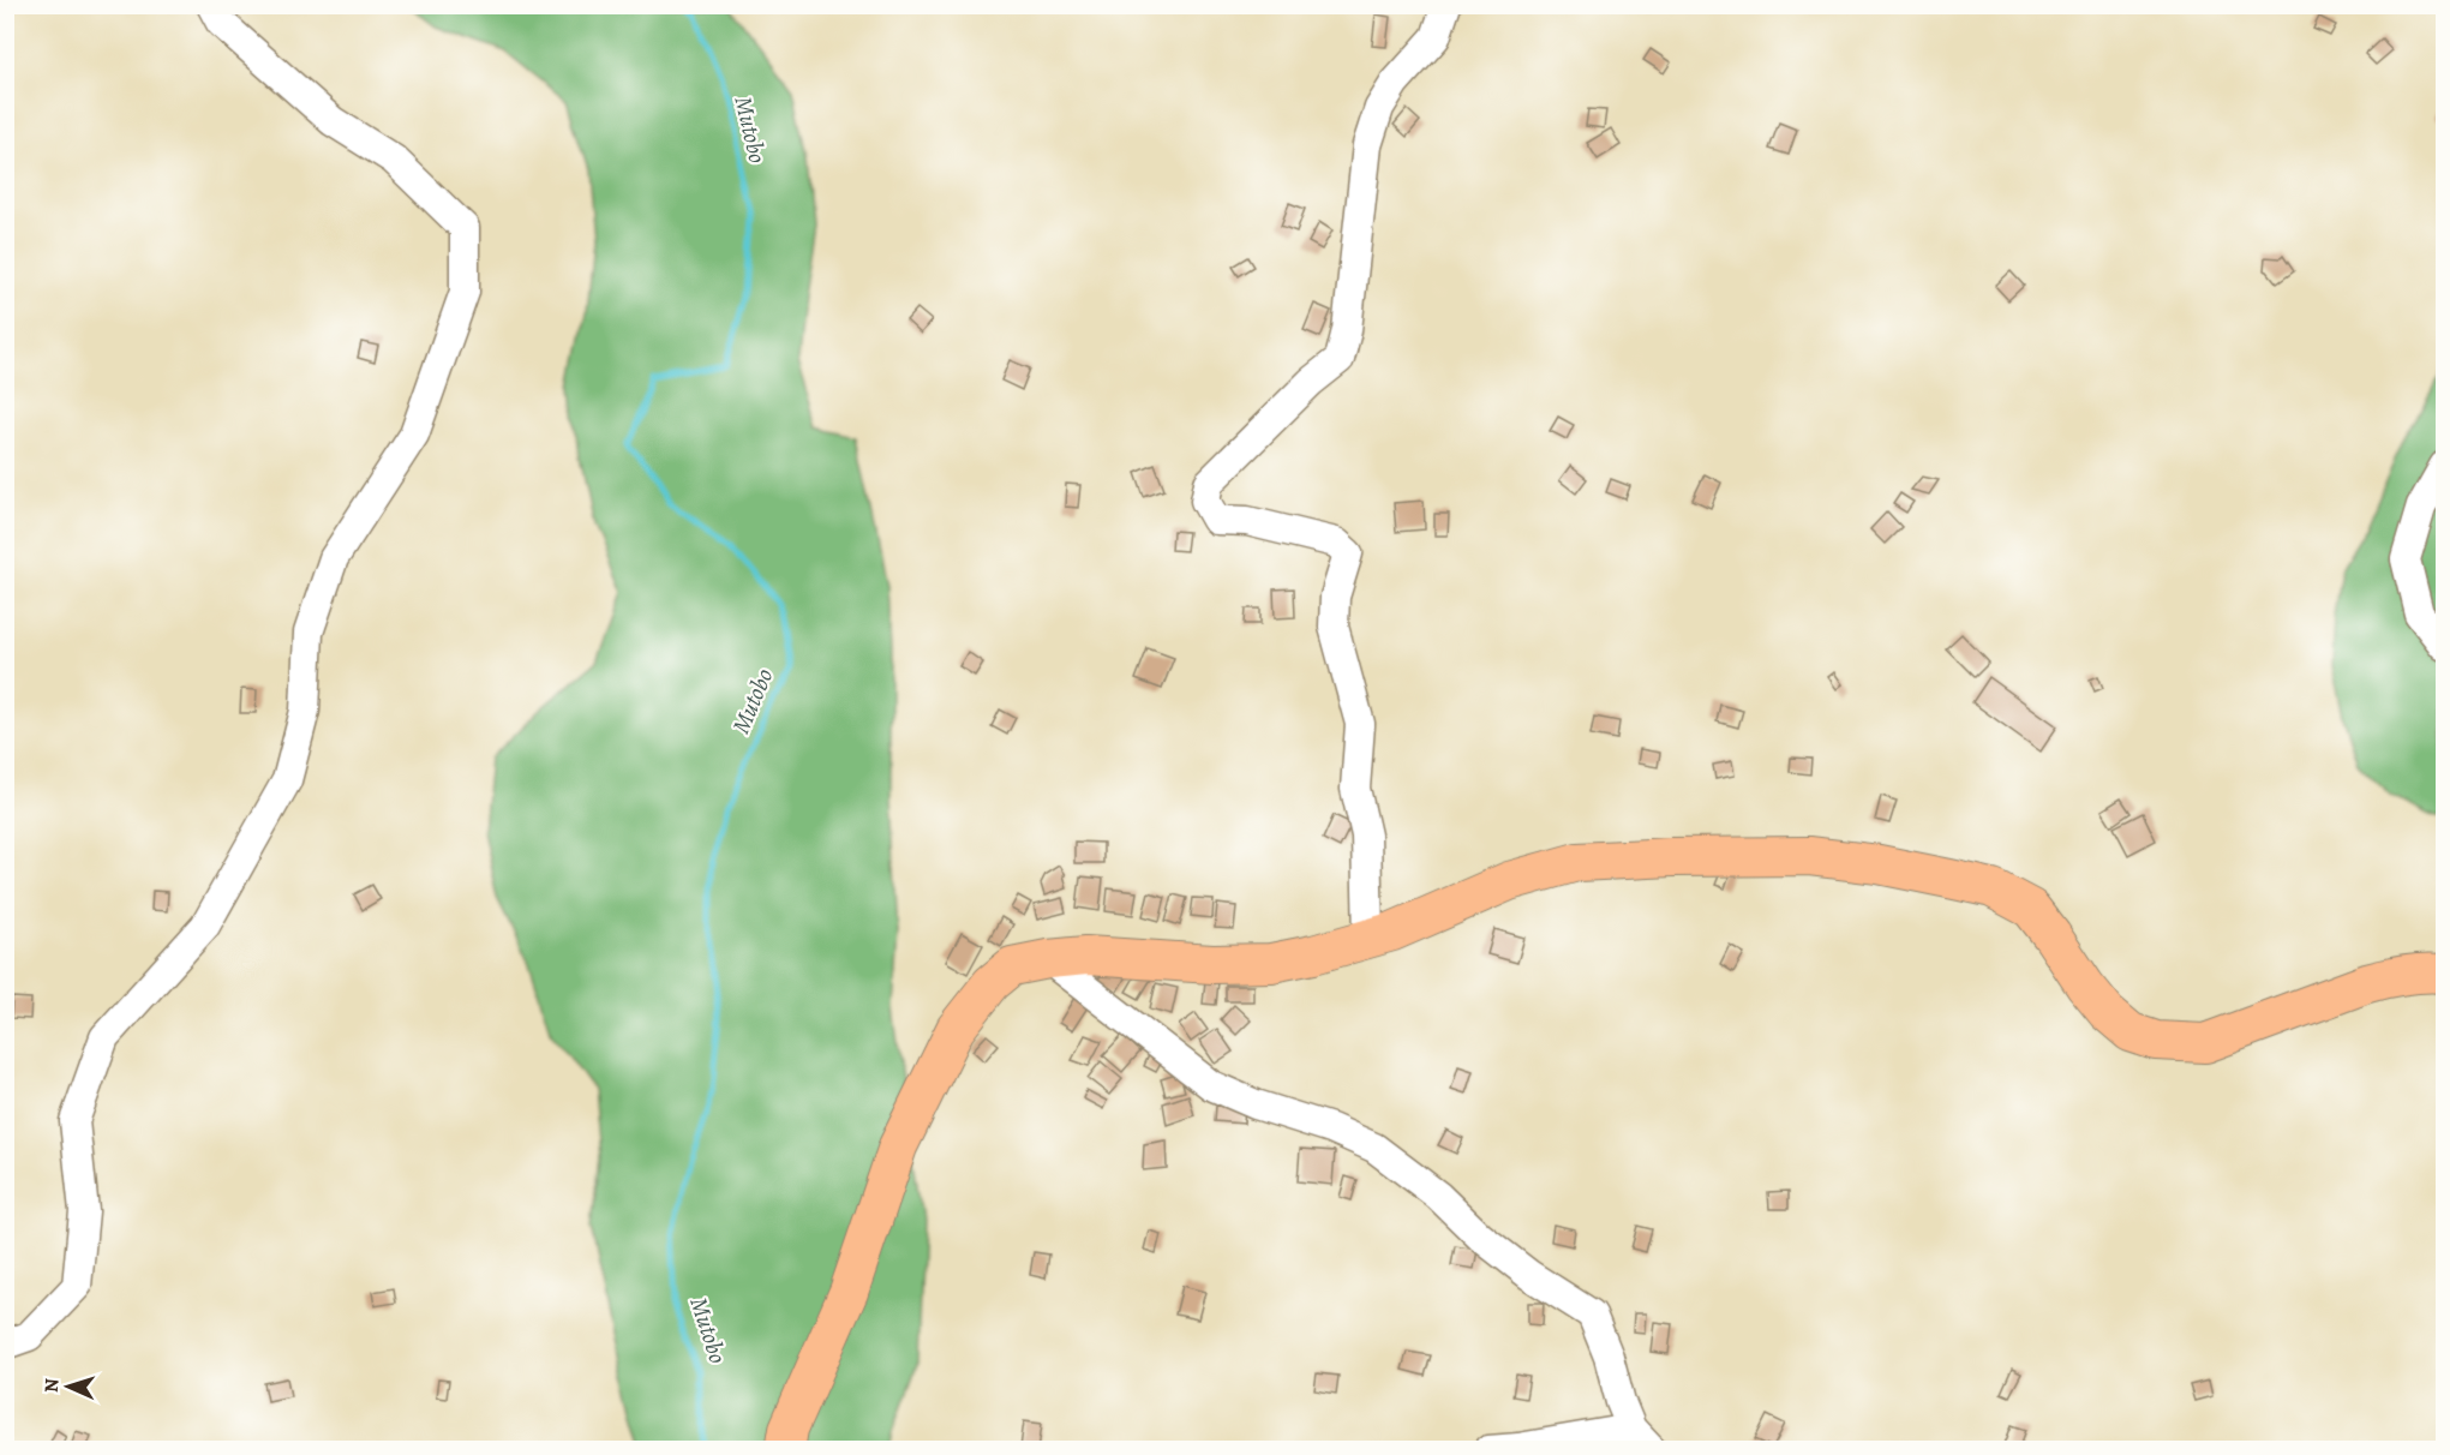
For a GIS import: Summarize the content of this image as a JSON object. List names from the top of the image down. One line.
{"water":["Mutobo"],"north":"left"}
